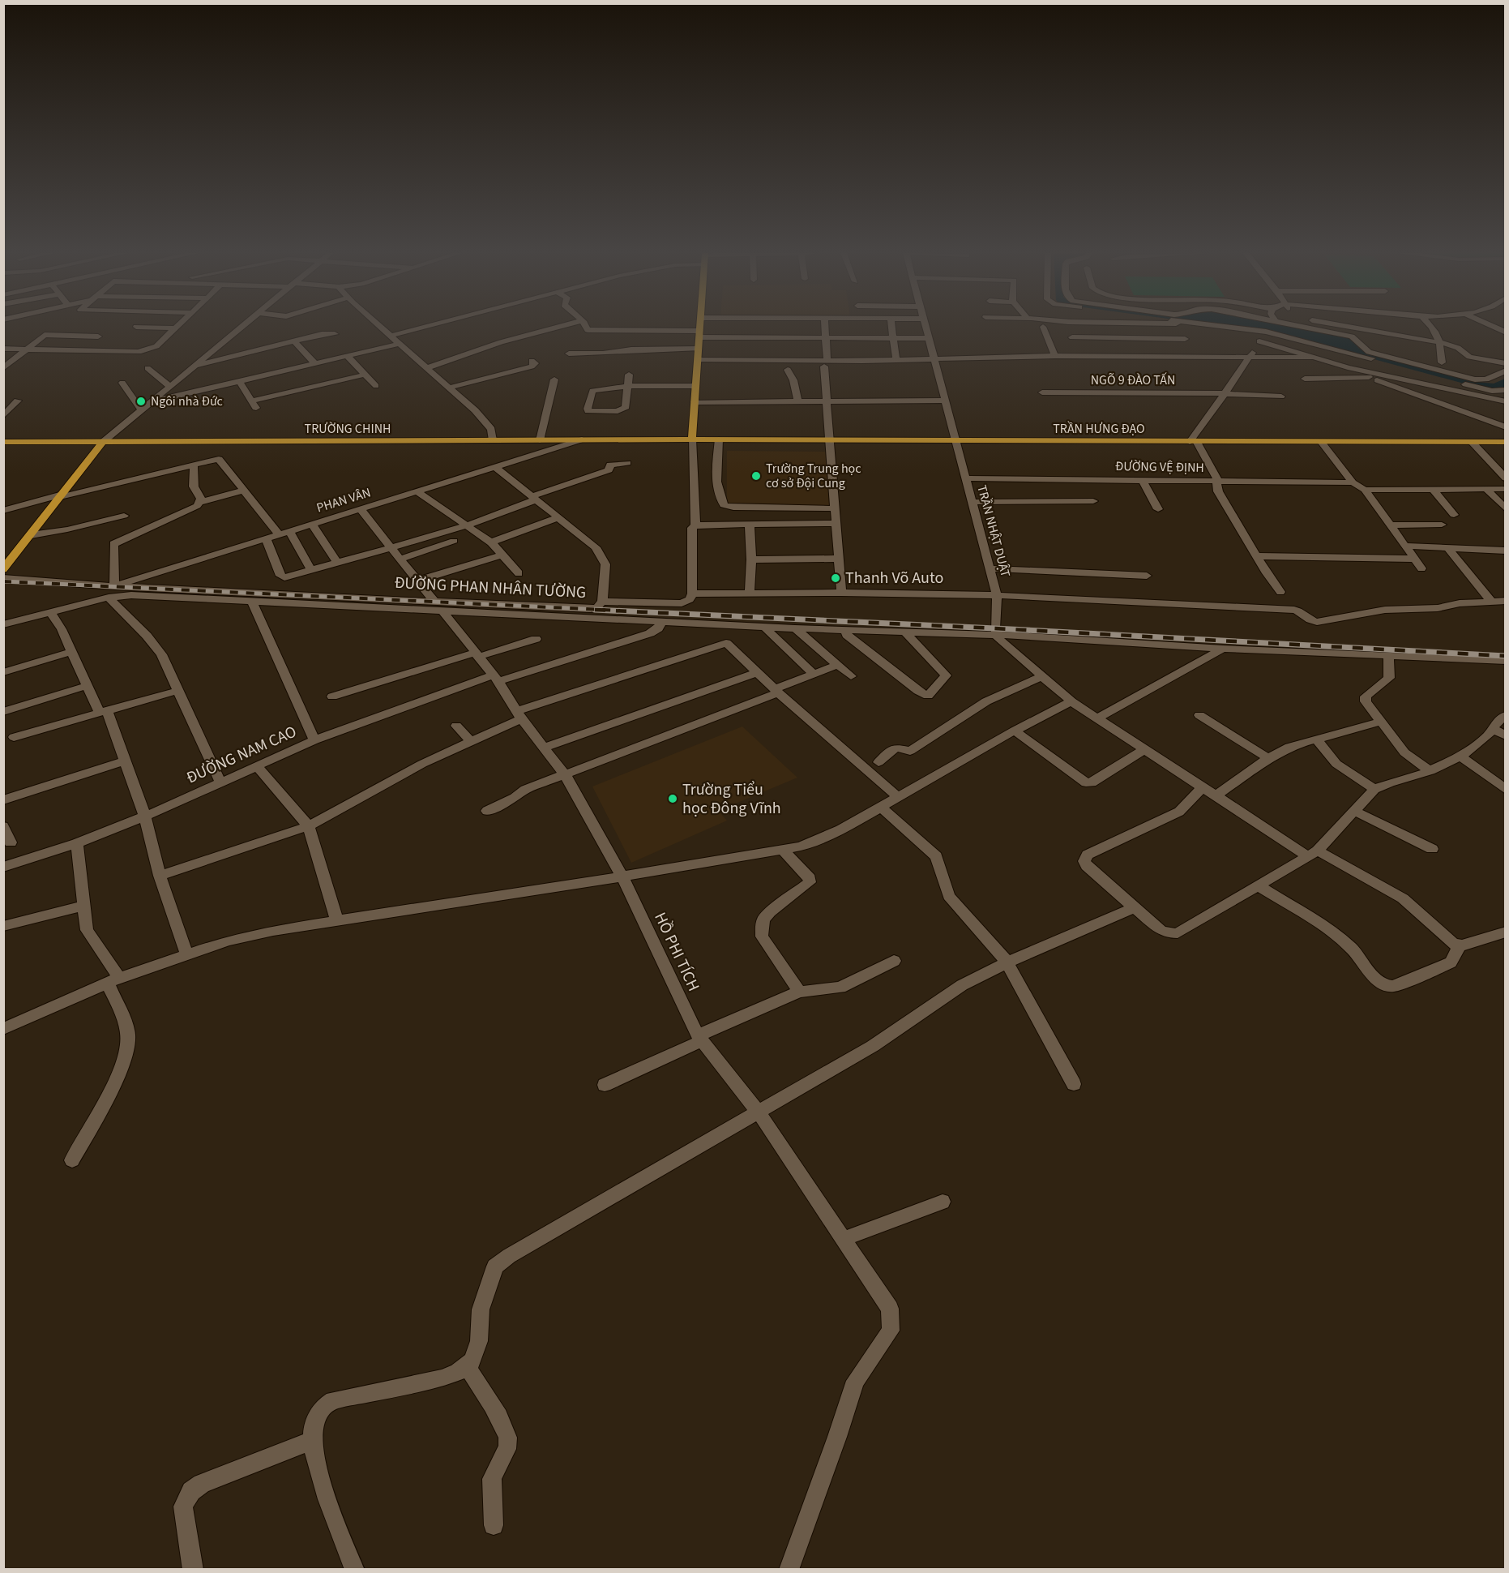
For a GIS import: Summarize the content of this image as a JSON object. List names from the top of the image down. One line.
{"streets":{"main road":["TRƯỜNG CHINH","TRẦN HƯNG ĐẠO"],"street":["NGÕ 9 ĐÀO TẤN","ĐƯỜNG VỆ ĐỊNH","PHAN VÂN","TRẦN NHẬT DUẬT","ĐƯỜNG PHAN NHÂN TƯỜNG","ĐƯỜNG NAM CAO","HỒ PHI TÍCH"]},"crossings":[["TRƯỜNG CHINH","TRẦN HƯNG ĐẠO"],["TRƯỜNG CHINH","PHAN VÂN"],["TRẦN HƯNG ĐẠO","TRẦN NHẬT DUẬT"],["ĐƯỜNG VỆ ĐỊNH","TRẦN NHẬT DUẬT"],["PHAN VÂN","ĐƯỜNG PHAN NHÂN TƯỜNG"],["PHAN VÂN","HỒ PHI TÍCH"],["TRẦN NHẬT DUẬT","ĐƯỜNG PHAN NHÂN TƯỜNG"],["ĐƯỜNG PHAN NHÂN TƯỜNG","HỒ PHI TÍCH"],["ĐƯỜNG NAM CAO","HỒ PHI TÍCH"]],"places":["Ngôi nhà Đức","Trường Trung học cơ sở Đội Cung","Thanh Võ Auto","Trường Tiểu học Đông Vĩnh"]}
